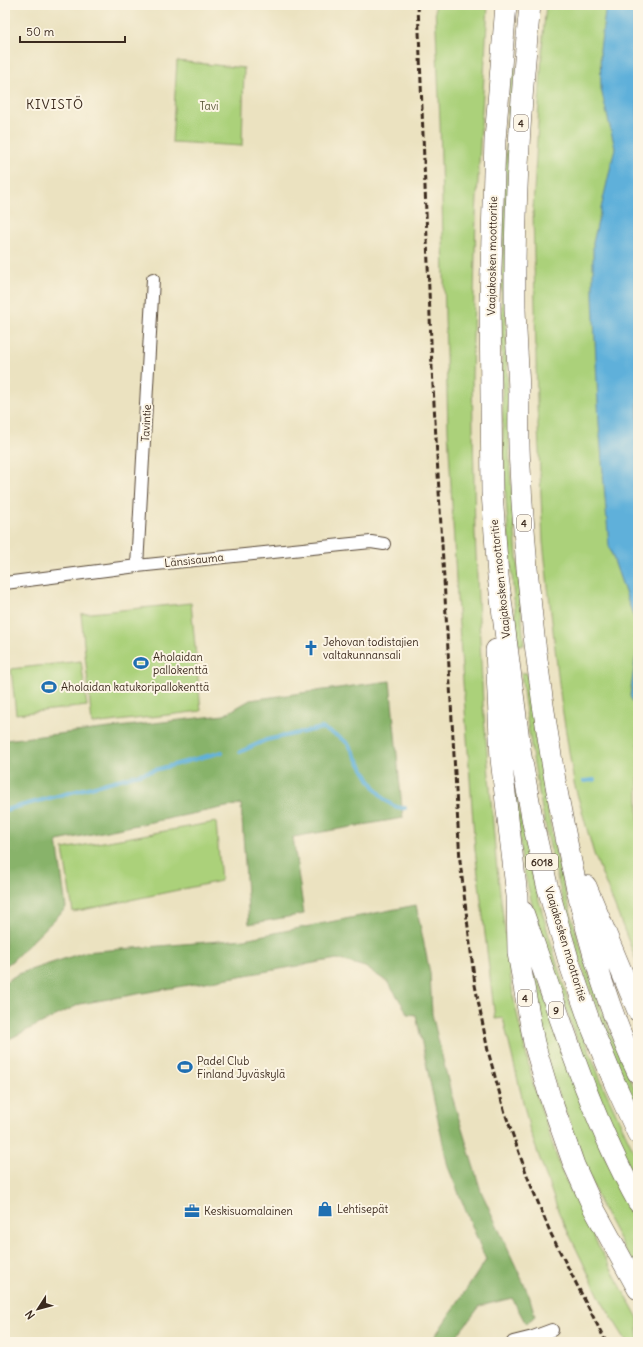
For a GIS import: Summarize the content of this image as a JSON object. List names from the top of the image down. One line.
{"streets":{"highway":["4","Vaajakosken moottoritie","6018","9"],"street":["Tavintie","Länsisauma"]},"crossings":[["4","Vaajakosken moottoritie"],["4","6018"],["4","9"],["Tavintie","Länsisauma"]],"districts":["KIVISTÖ"],"parks":["Tavi"],"places":{"church":["Jehovan todistajien valtakunnansali"],"sports":["Aholaidan pallokenttä","Aholaidan katukoripallokenttä","Padel Club Finland Jyväskylä"],"shop":["Lehtisepät"],"office":["Keskisuomalainen"]},"scale_bar":"50 m","north":"bottom left"}
